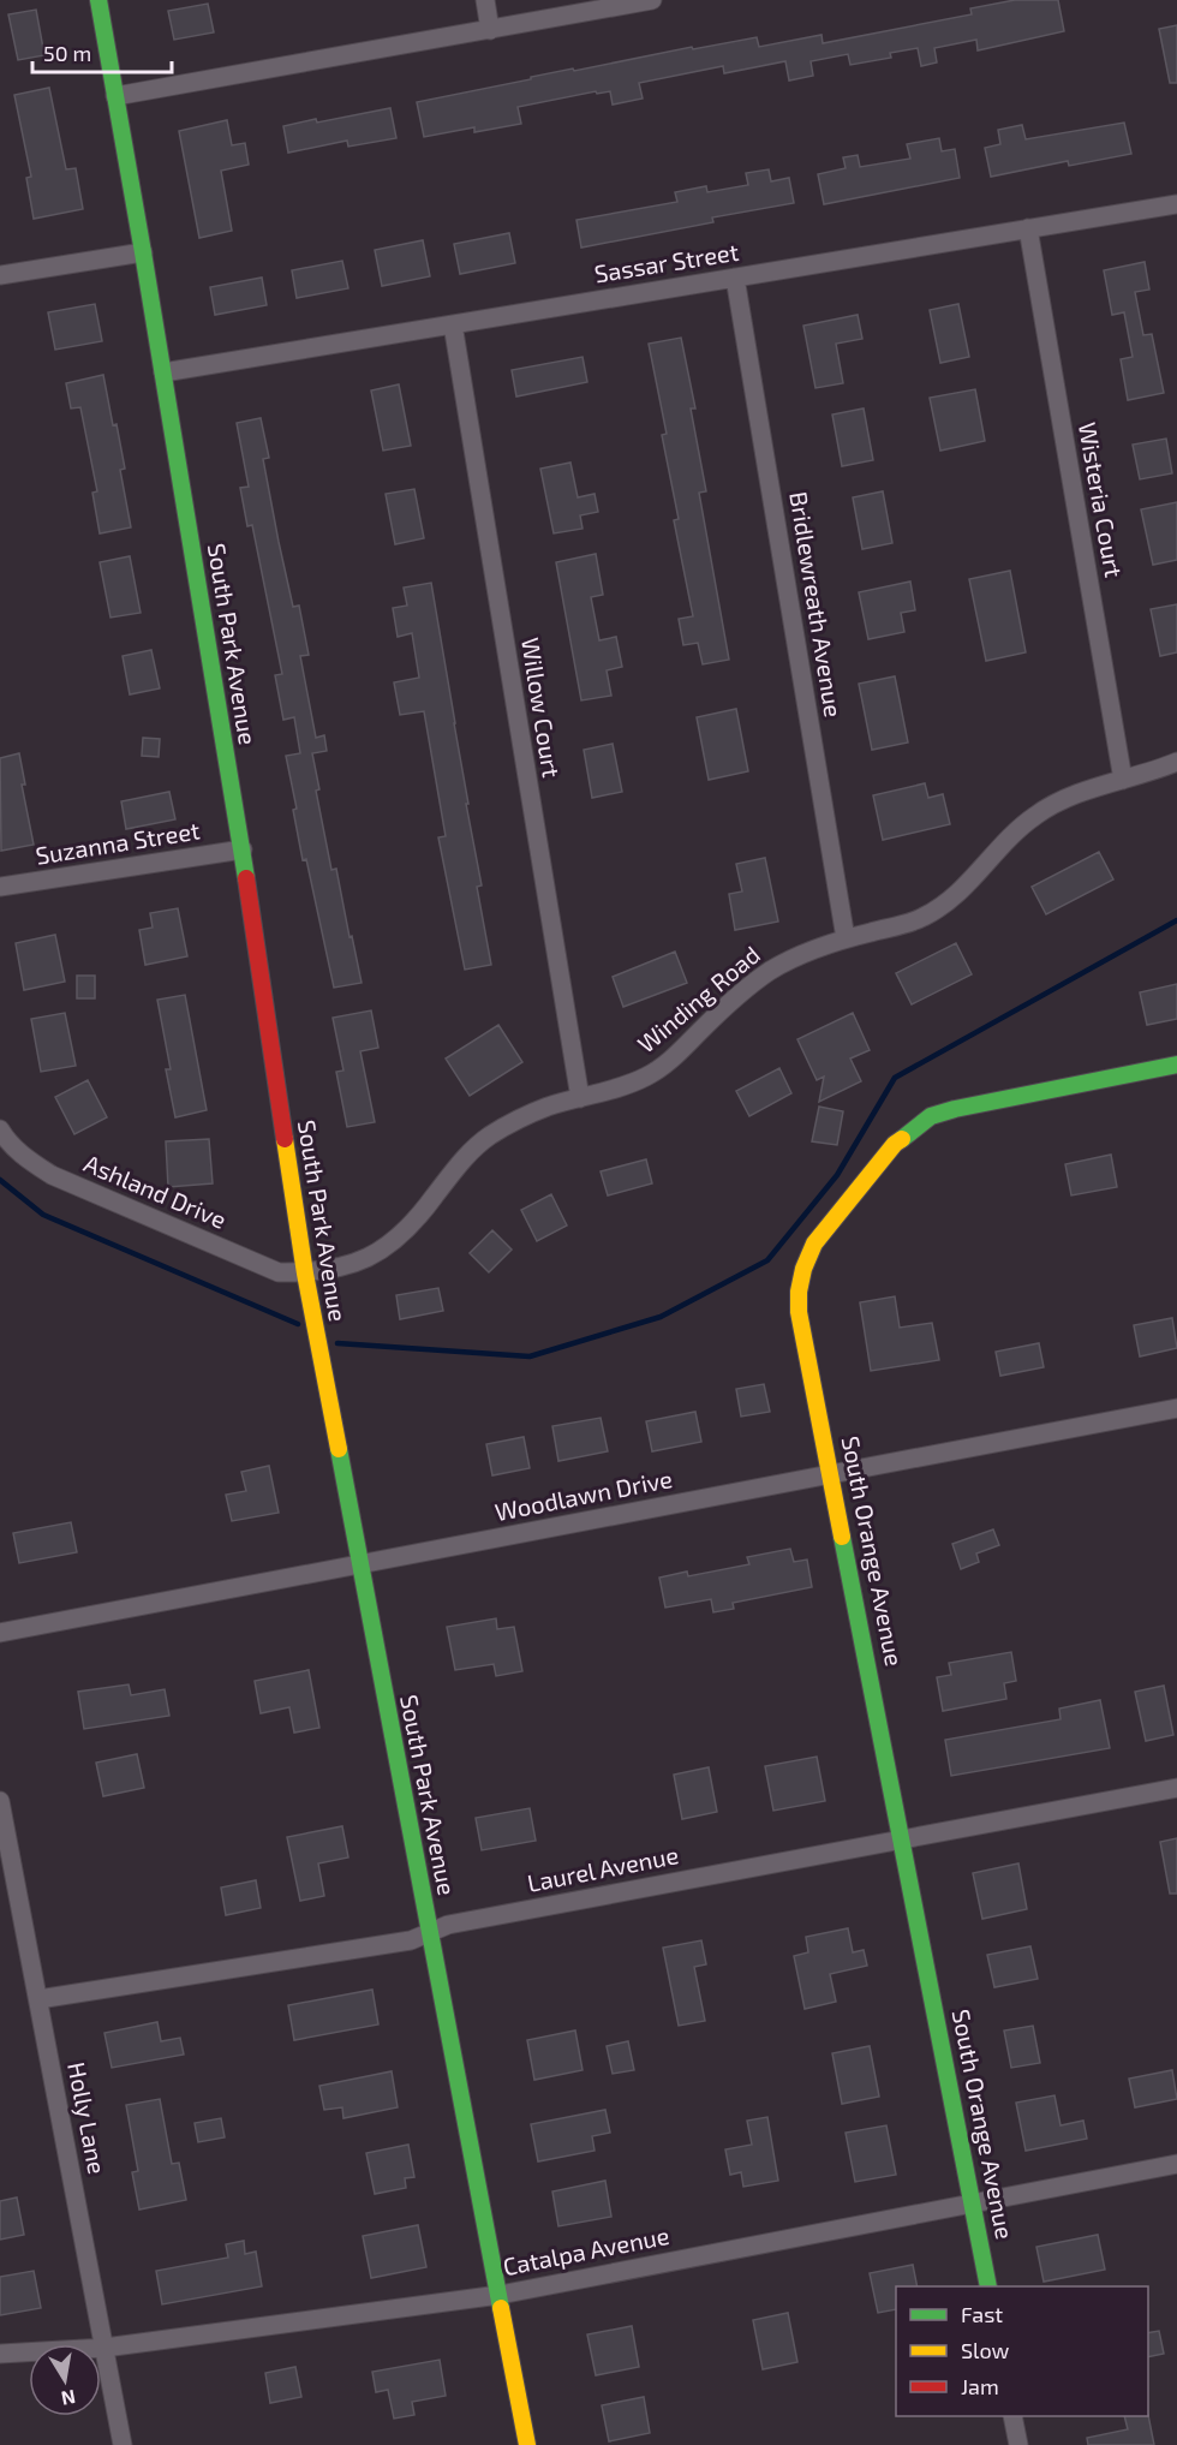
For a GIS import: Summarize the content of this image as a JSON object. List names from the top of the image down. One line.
{"streets":{"street":["Sassar Street","Wisteria Court","Bridlewreath Avenue","South Park Avenue","Willow Court","Suzanna Street","Winding Road","Ashland Drive","Woodlawn Drive","South Orange Avenue","Laurel Avenue","Holly Lane","Catalpa Avenue"]},"crossings":[["Sassar Street","Wisteria Court"],["Sassar Street","Bridlewreath Avenue"],["Sassar Street","South Park Avenue"],["Sassar Street","Willow Court"],["Wisteria Court","Winding Road"],["Bridlewreath Avenue","Winding Road"],["South Park Avenue","Suzanna Street"],["South Park Avenue","Winding Road"],["South Park Avenue","Ashland Drive"],["South Park Avenue","Woodlawn Drive"],["South Park Avenue","Laurel Avenue"],["South Park Avenue","Catalpa Avenue"],["Willow Court","Winding Road"],["Winding Road","Ashland Drive"],["Woodlawn Drive","South Orange Avenue"],["South Orange Avenue","Laurel Avenue"],["South Orange Avenue","Catalpa Avenue"],["Laurel Avenue","Holly Lane"],["Holly Lane","Catalpa Avenue"]],"legend":["Fast","Slow","Jam"],"scale_bar":"50 m","north":"bottom"}
